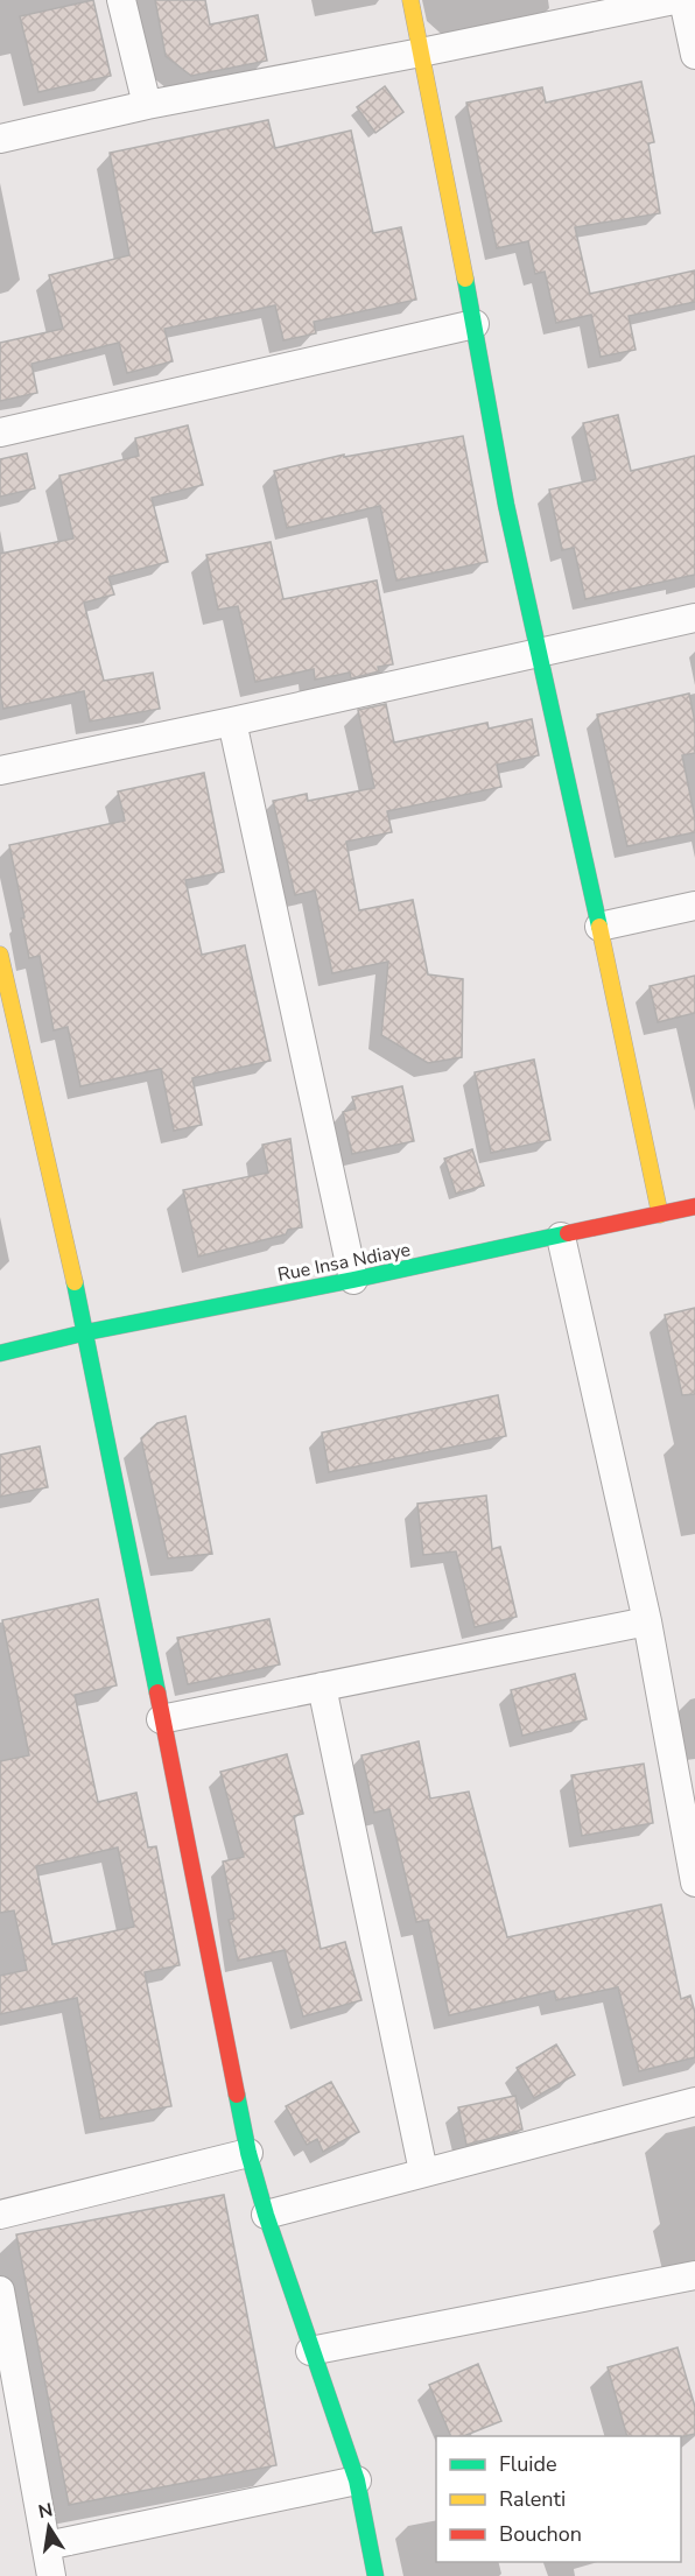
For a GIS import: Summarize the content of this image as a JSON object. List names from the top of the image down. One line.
{"streets":{"street":["Rue Insa Ndiaye"]},"legend":["Fluide","Ralenti","Bouchon"],"north":"top"}
